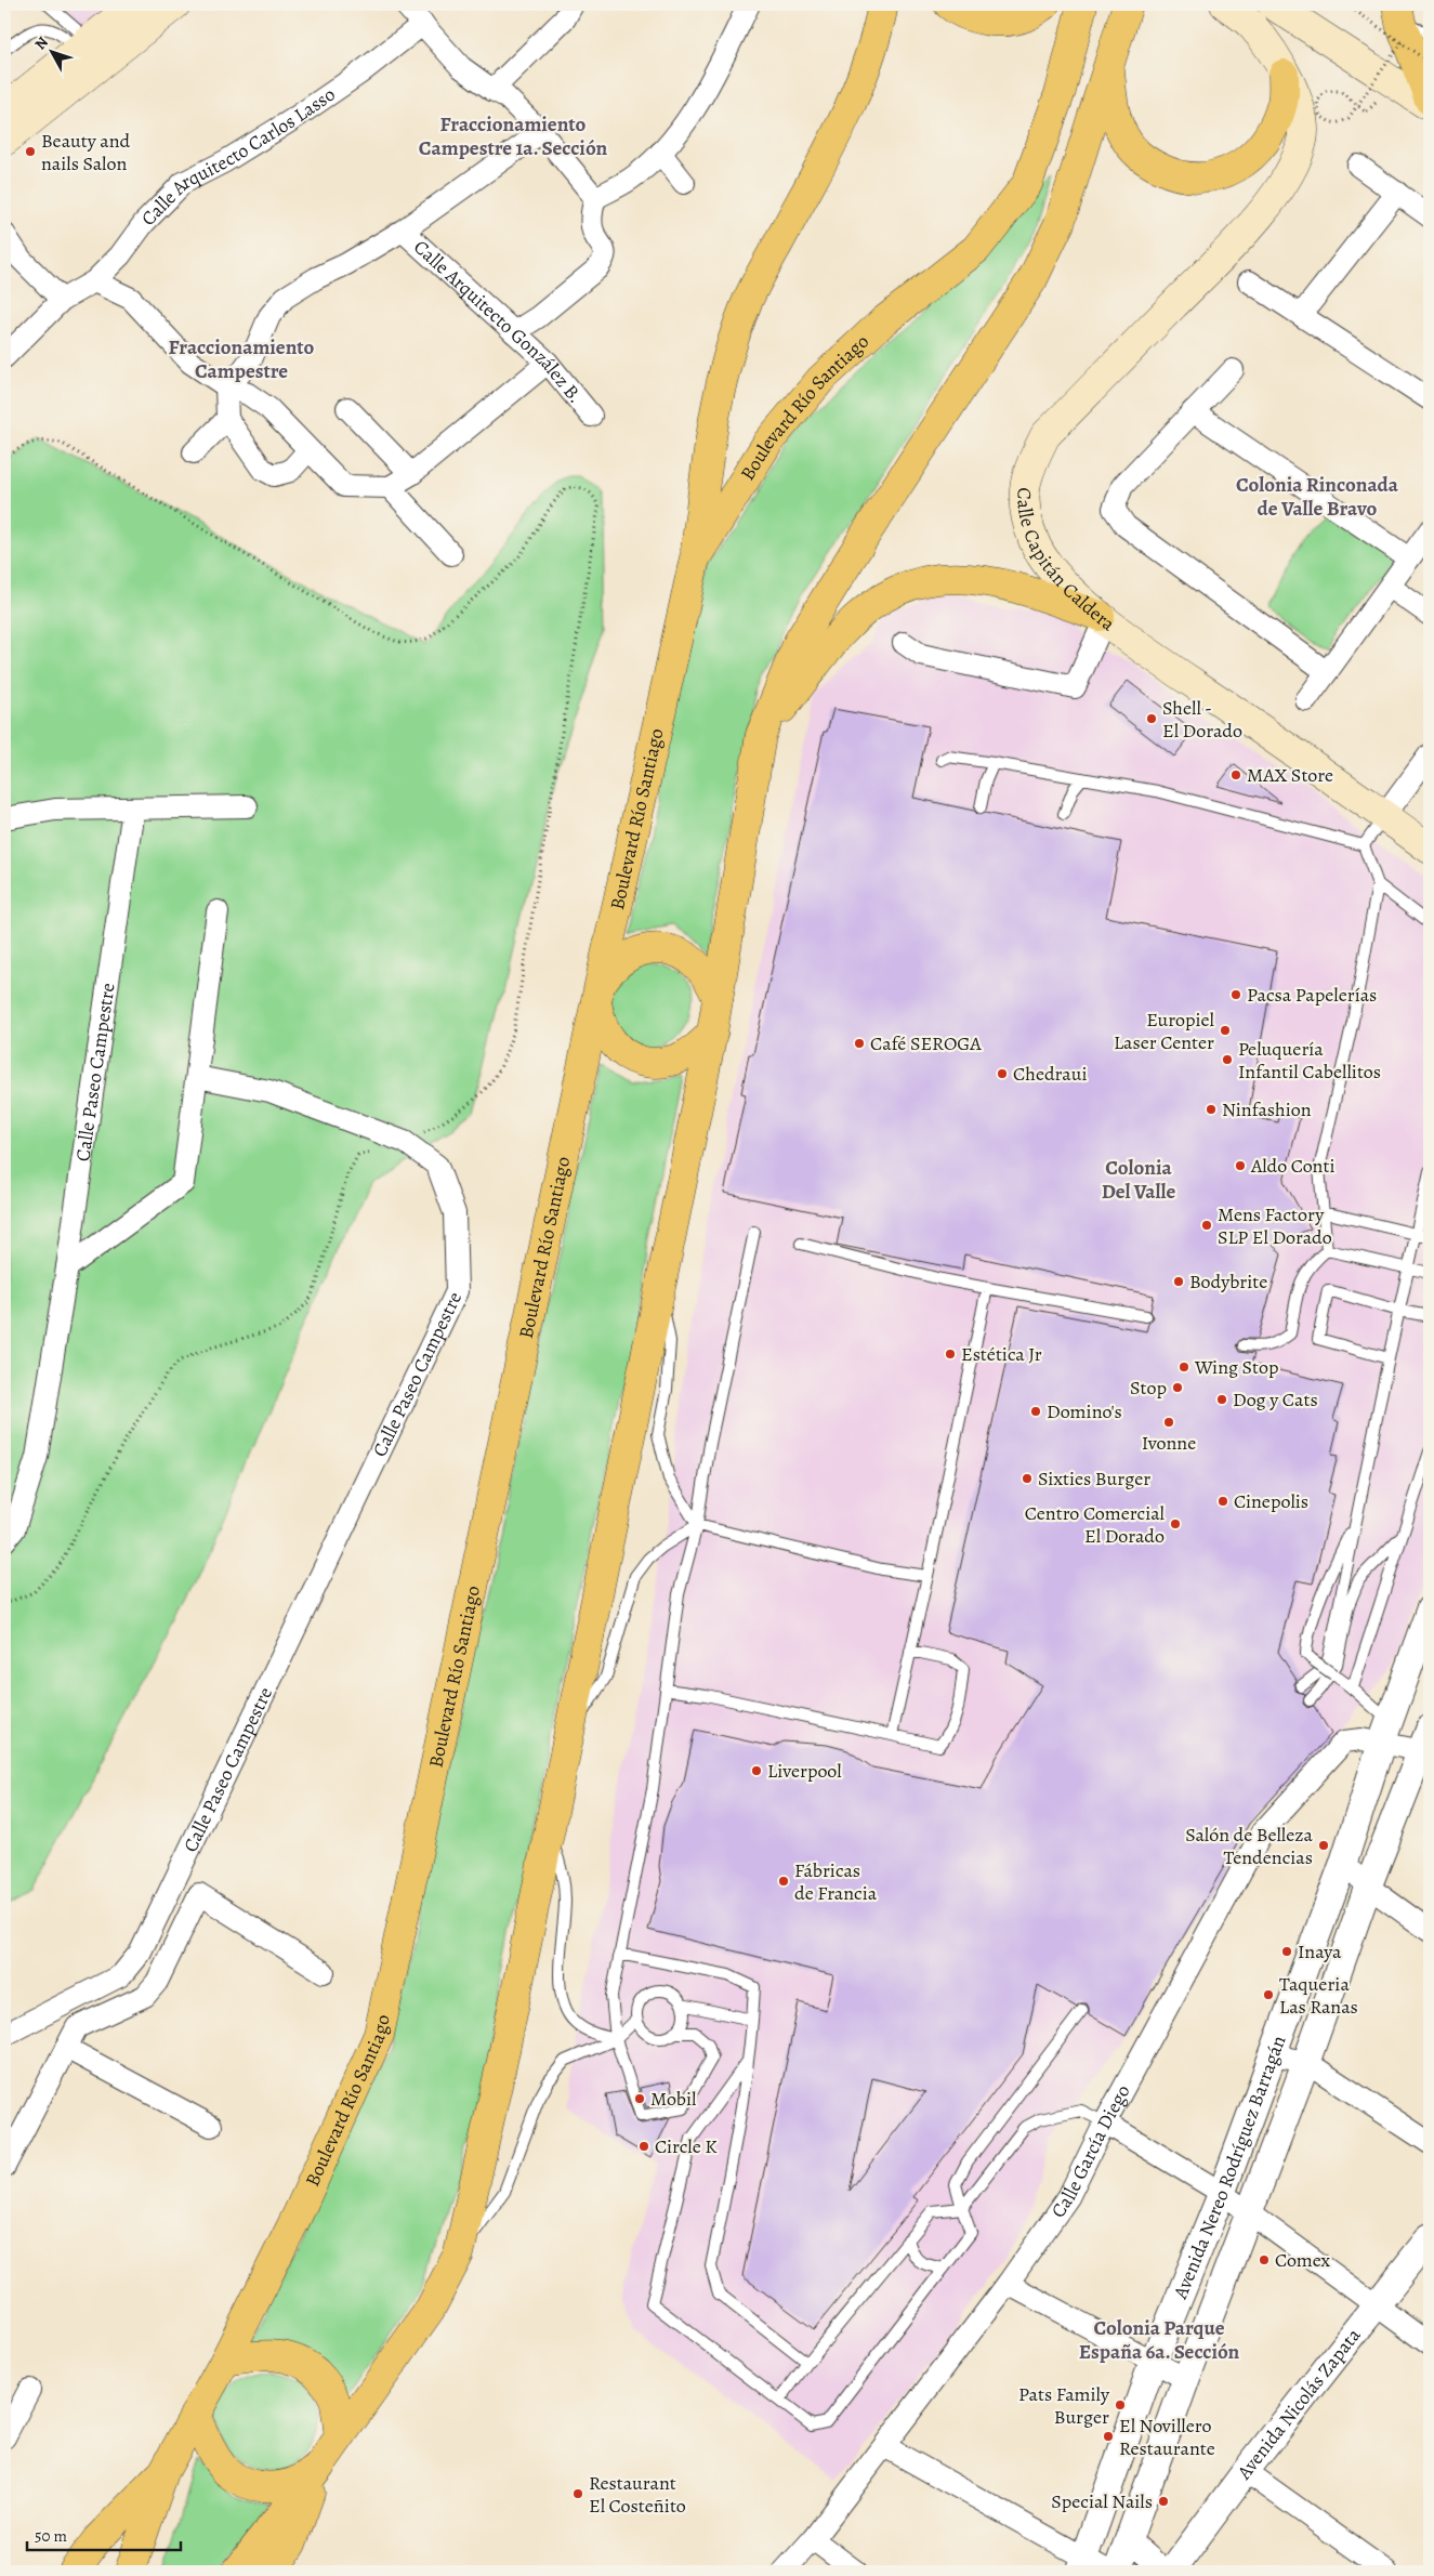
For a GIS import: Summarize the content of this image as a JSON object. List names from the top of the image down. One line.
{"streets":{"main road":["Boulevard Río Santiago","Calle Capitán Caldera"],"street":["Calle Arquitecto Carlos Lasso","Calle Arquitecto González B.","Calle Paseo Campestre","Calle García Diego","Avenida Nereo Rodríguez Barragán","Avenida Nicolás Zapata"]},"crossings":[["Calle García Diego","Avenida Nereo Rodríguez Barragán"]],"districts":["Fraccionamiento Campestre 1a. Sección","Fraccionamiento Campestre","Colonia Rinconada de Valle Bravo","Colonia Del Valle","Colonia Parque España 6a. Sección"],"places":["Beauty and nails Salon","Shell - El Dorado","MAX Store","Pacsa Papelerías","Europiel Laser Center","Café SEROGA","Peluquería Infantil Cabellitos","Chedraui","Ninfashion","Aldo Conti","Mens Factory SLP El Dorado","Bodybrite","Estética Jr","Wing Stop","Stop","Dog y Cats","Domino's","Ivonne","Sixties Burger","Cinepolis","Centro Comercial El Dorado","Liverpool","Salón de Belleza Tendencias","Fábricas de Francia","Inaya","Taqueria Las Ranas","Mobil","Circle K","Comex","Pats Family Burger","El Novillero Restaurante","Restaurant El Costeñito","Special Nails"],"scale_bar":"50 m","north":"top left"}
